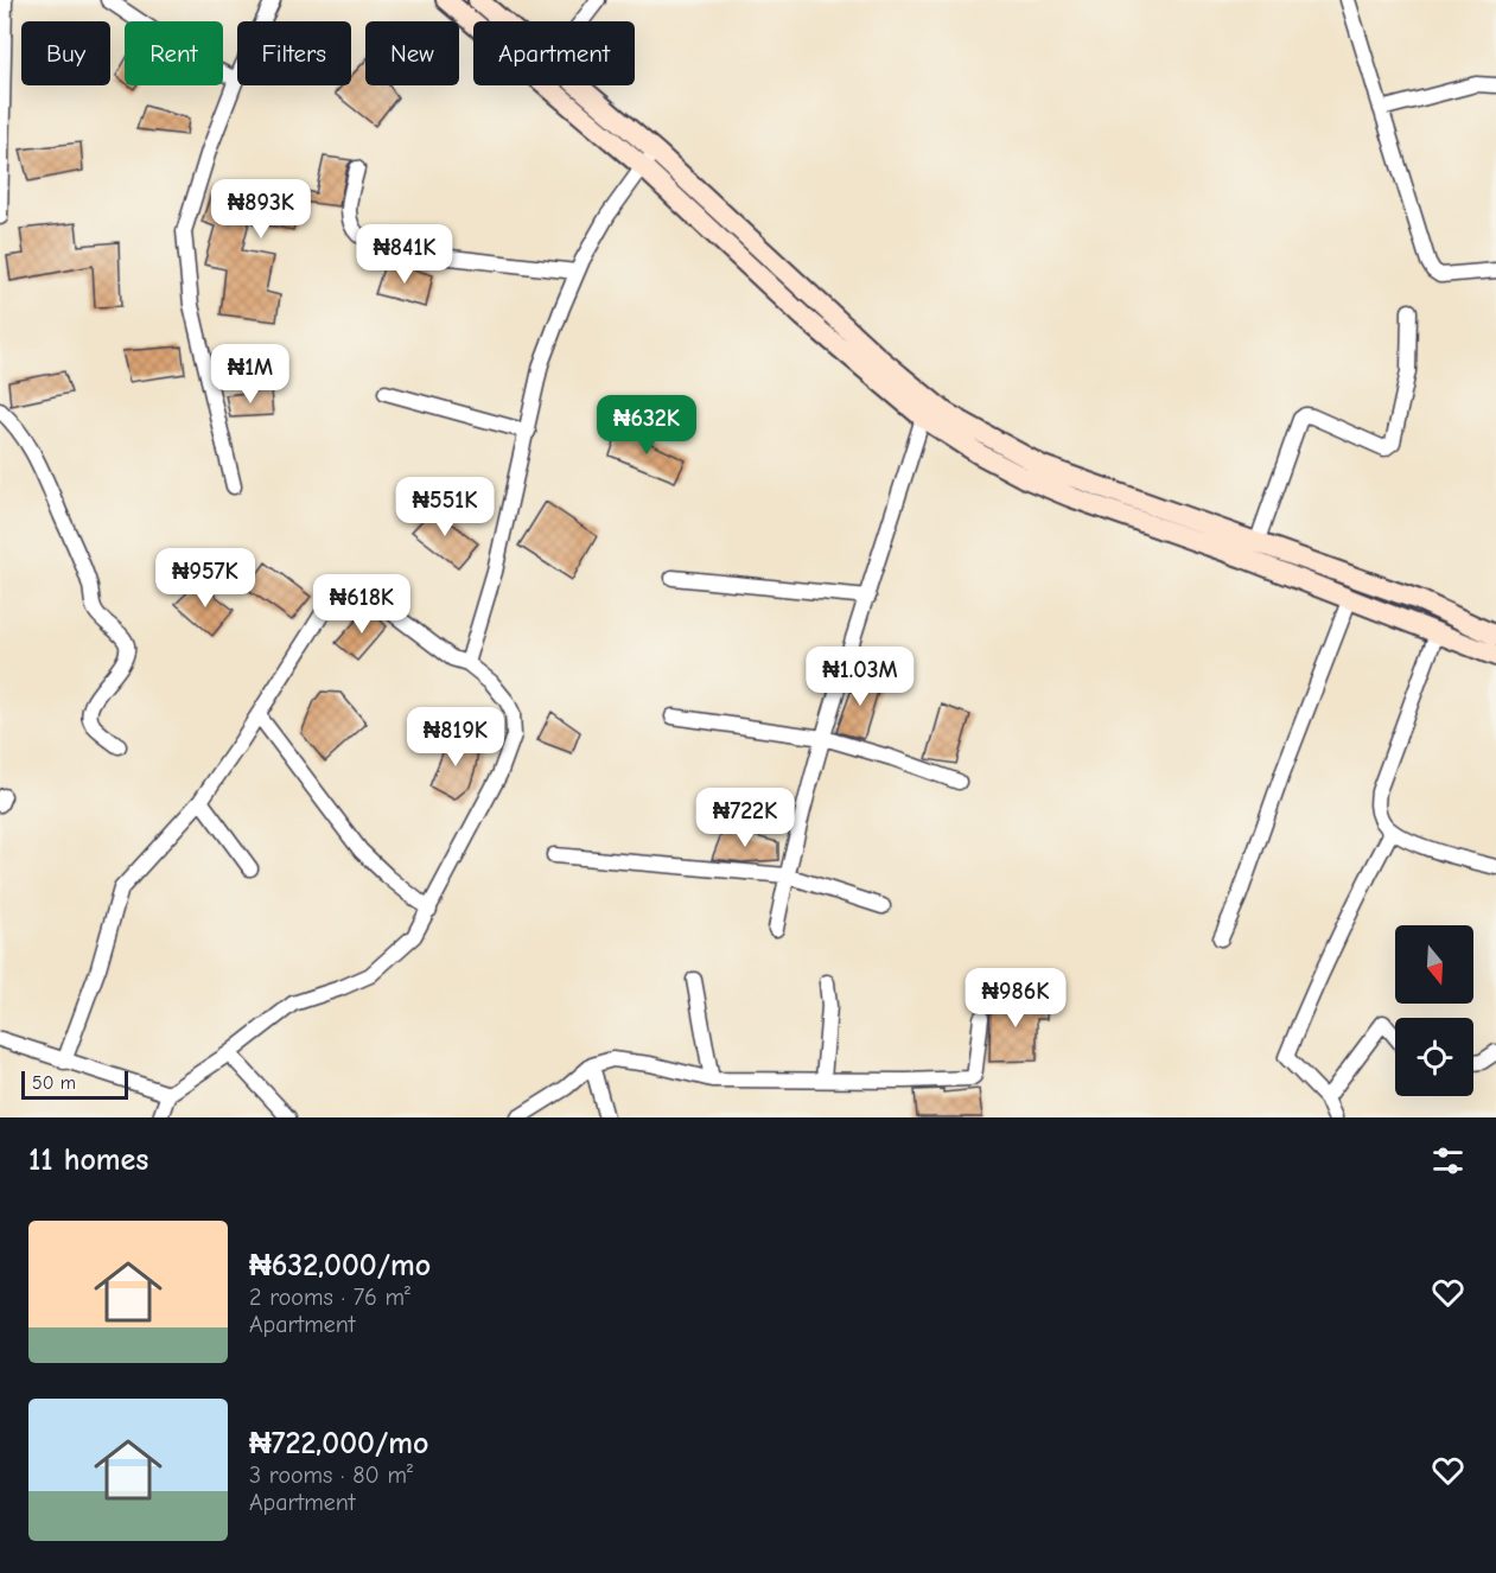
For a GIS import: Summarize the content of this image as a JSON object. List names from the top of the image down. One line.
{"scale_bar":"50 m","north":"bottom","page":{"chip":["Buy","Rent","Filters","New","Apartment"],"price":["₦893K","₦841K","₦1M","₦632K","₦551K","₦957K","₦618K","₦1.03M","₦819K","₦722K","₦986K"],"scale":"50 m","heading":"11 homes","list":[{"name":"₦632,000/mo","note":"2 rooms · 76 m² · Apartment"},{"name":"₦722,000/mo","note":"3 rooms · 80 m² · Apartment"}]}}
